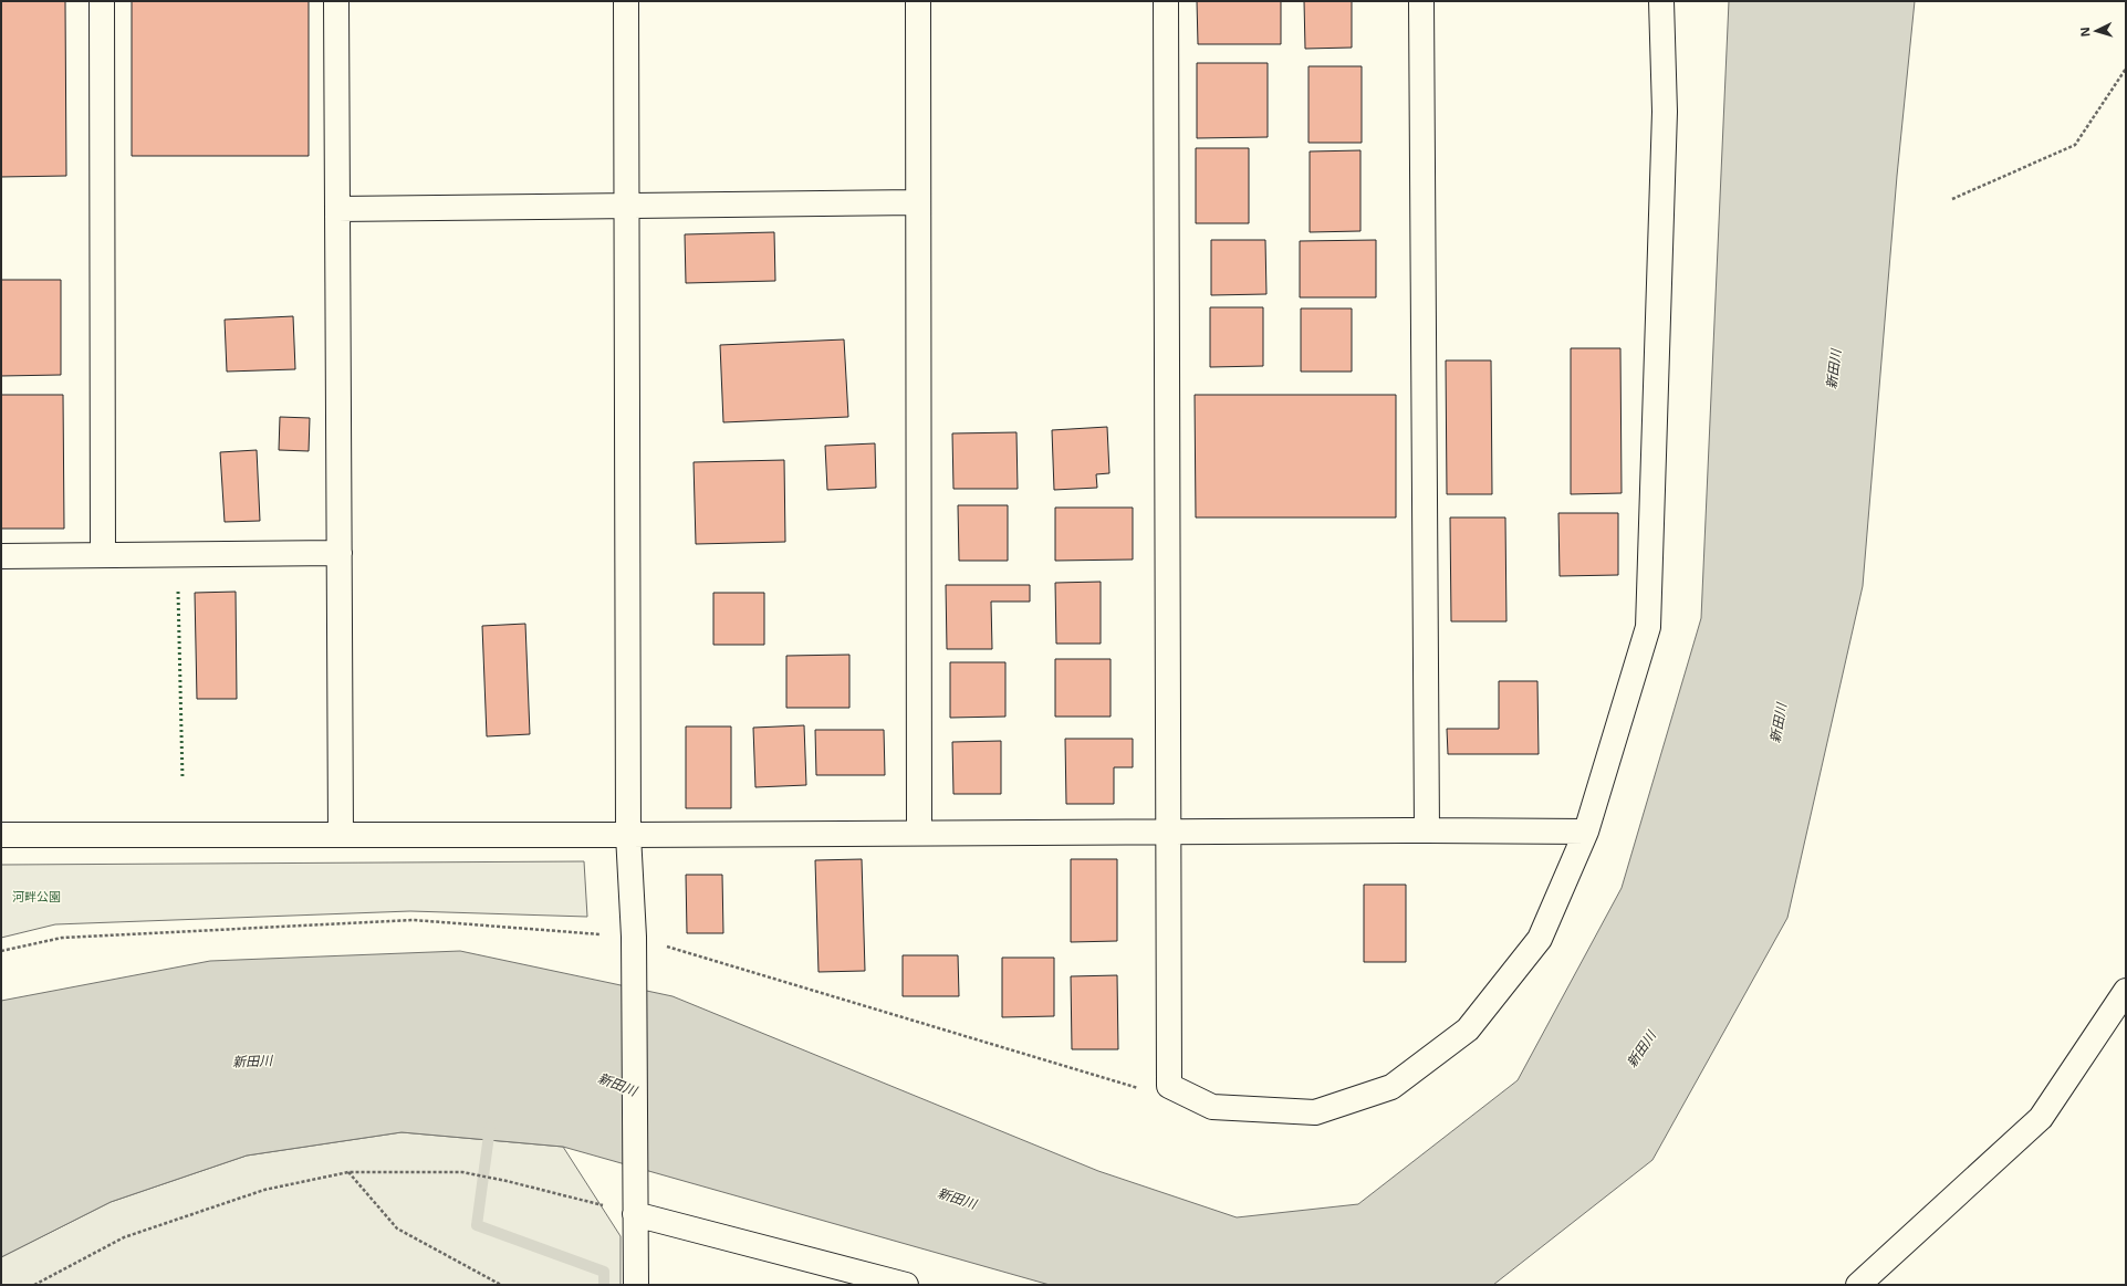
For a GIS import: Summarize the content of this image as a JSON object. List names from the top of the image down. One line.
{"water":["新田川"],"parks":["河畔公園"],"north":"left"}
